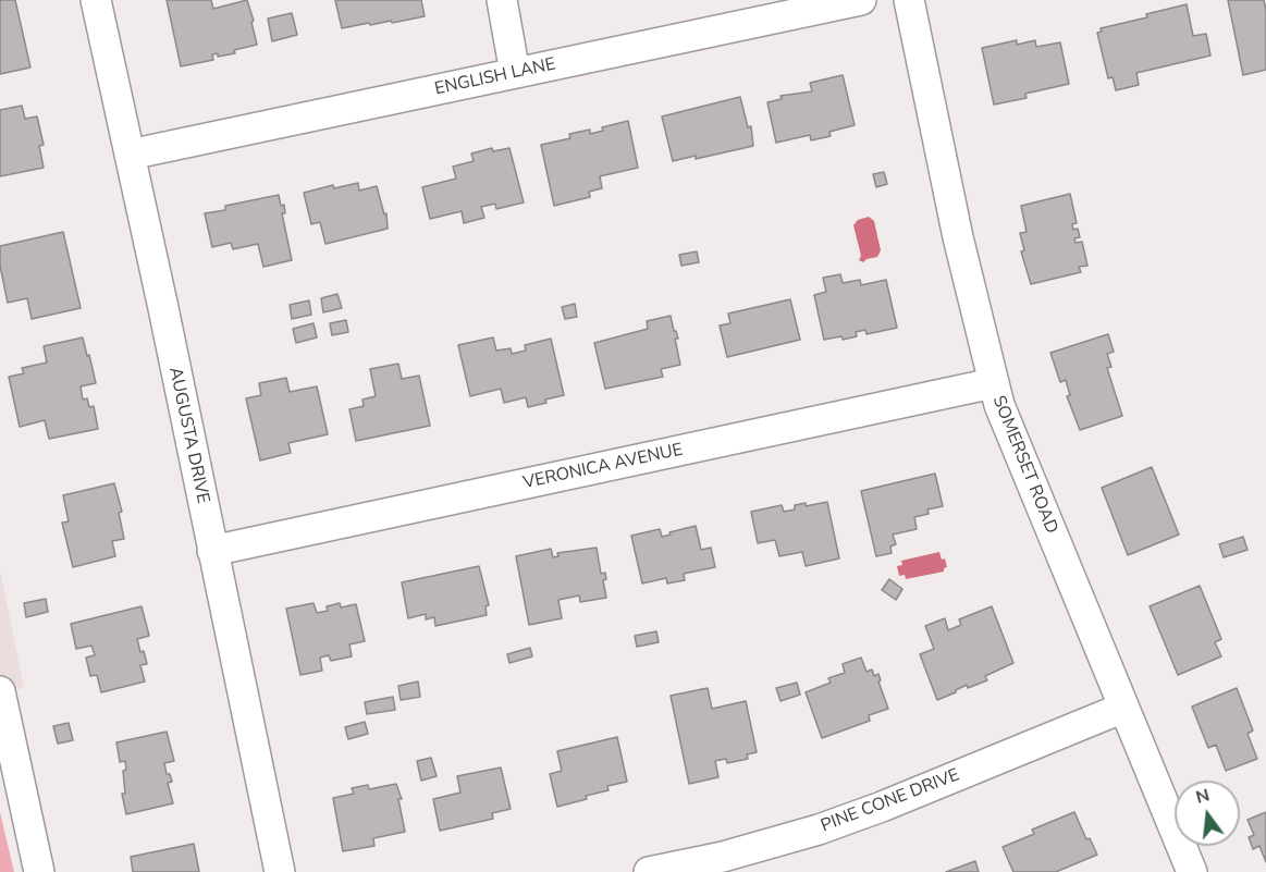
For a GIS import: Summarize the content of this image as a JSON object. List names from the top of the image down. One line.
{"streets":{"street":["ENGLISH LANE","AUGUSTA DRIVE","SOMERSET ROAD","VERONICA AVENUE","PINE CONE DRIVE"]},"crossings":[["ENGLISH LANE","AUGUSTA DRIVE"],["AUGUSTA DRIVE","VERONICA AVENUE"],["SOMERSET ROAD","VERONICA AVENUE"],["SOMERSET ROAD","PINE CONE DRIVE"]],"north":"top"}
